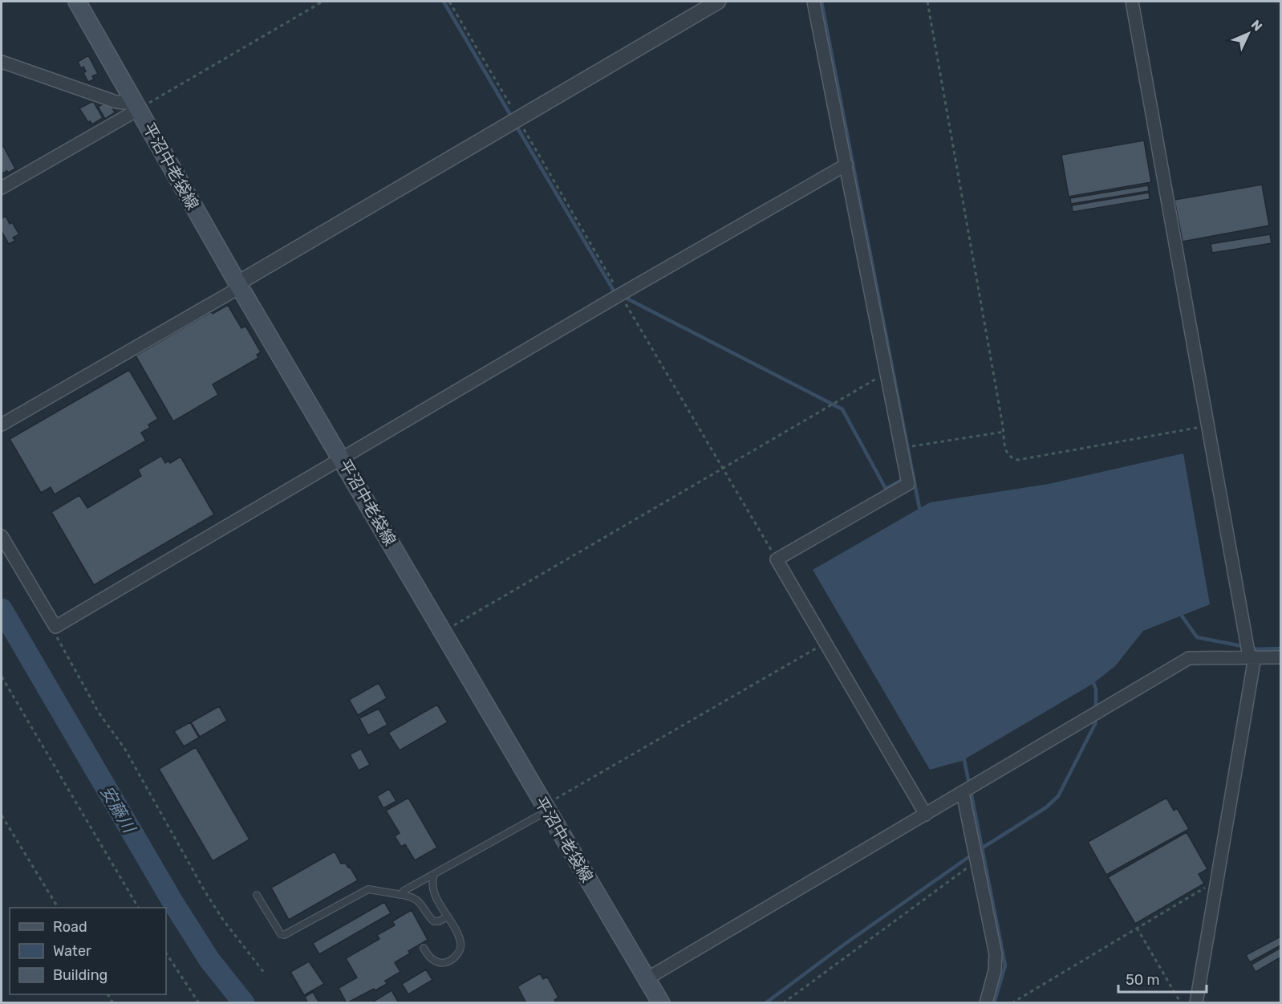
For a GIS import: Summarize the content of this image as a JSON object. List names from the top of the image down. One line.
{"streets":{"main road":["平沼中老袋線"]},"water":["安藤川"],"legend":["Road","Water","Building"],"scale_bar":"50 m","north":"top right"}
